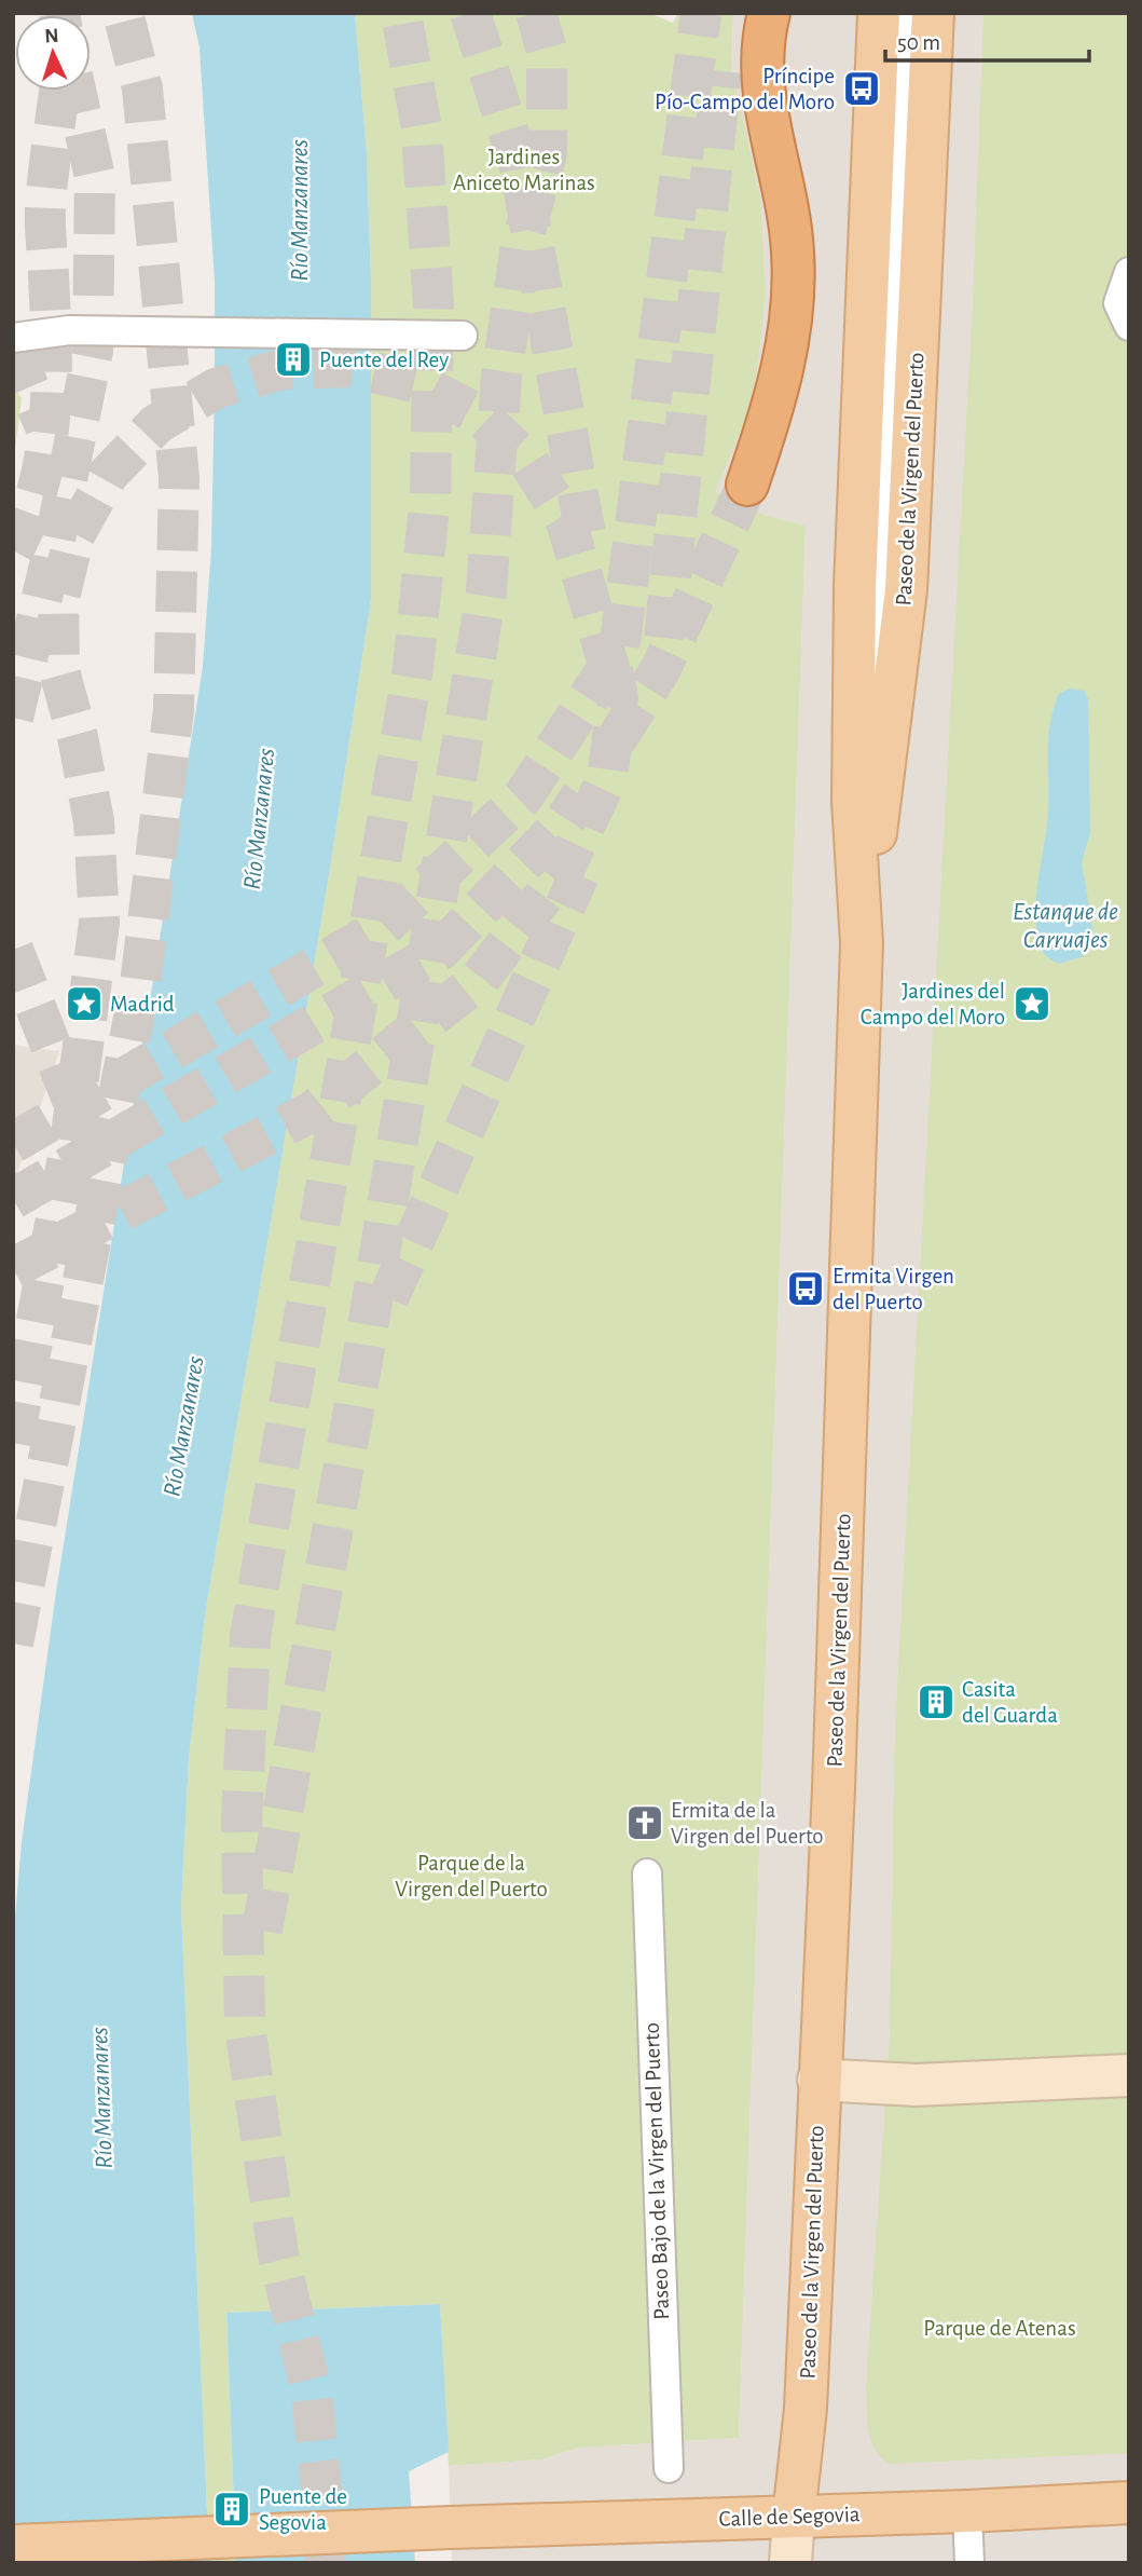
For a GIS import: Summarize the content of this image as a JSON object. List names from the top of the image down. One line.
{"streets":{"main road":["Paseo de la Virgen del Puerto","Calle de Segovia"],"street":["Paseo Bajo de la Virgen del Puerto"]},"crossings":[["Paseo de la Virgen del Puerto","Calle de Segovia"]],"water":["Río Manzanares","Estanque de Carruajes"],"parks":["Jardines Aniceto Marinas","Parque de la Virgen del Puerto","Parque de Atenas"],"places":{"bus stop":["Príncipe Pío-Campo del Moro","Ermita Virgen del Puerto"],"building":["Puente del Rey","Casita del Guarda","Puente de Segovia"],"place":["Madrid","Jardines del Campo del Moro"],"church":["Ermita de la Virgen del Puerto"]},"scale_bar":"50 m","north":"top"}
